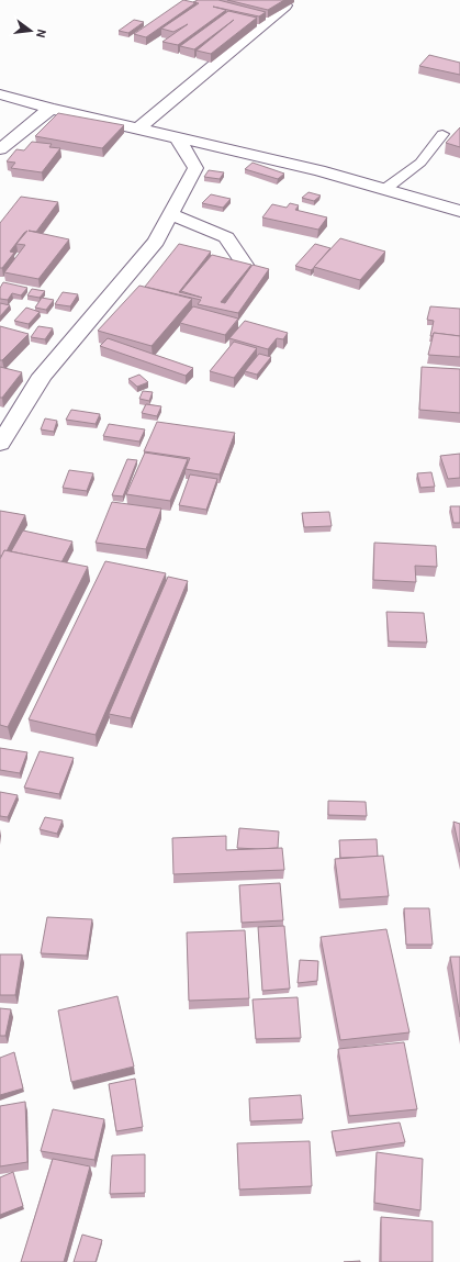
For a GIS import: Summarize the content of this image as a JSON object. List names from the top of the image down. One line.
{"north":"right"}
